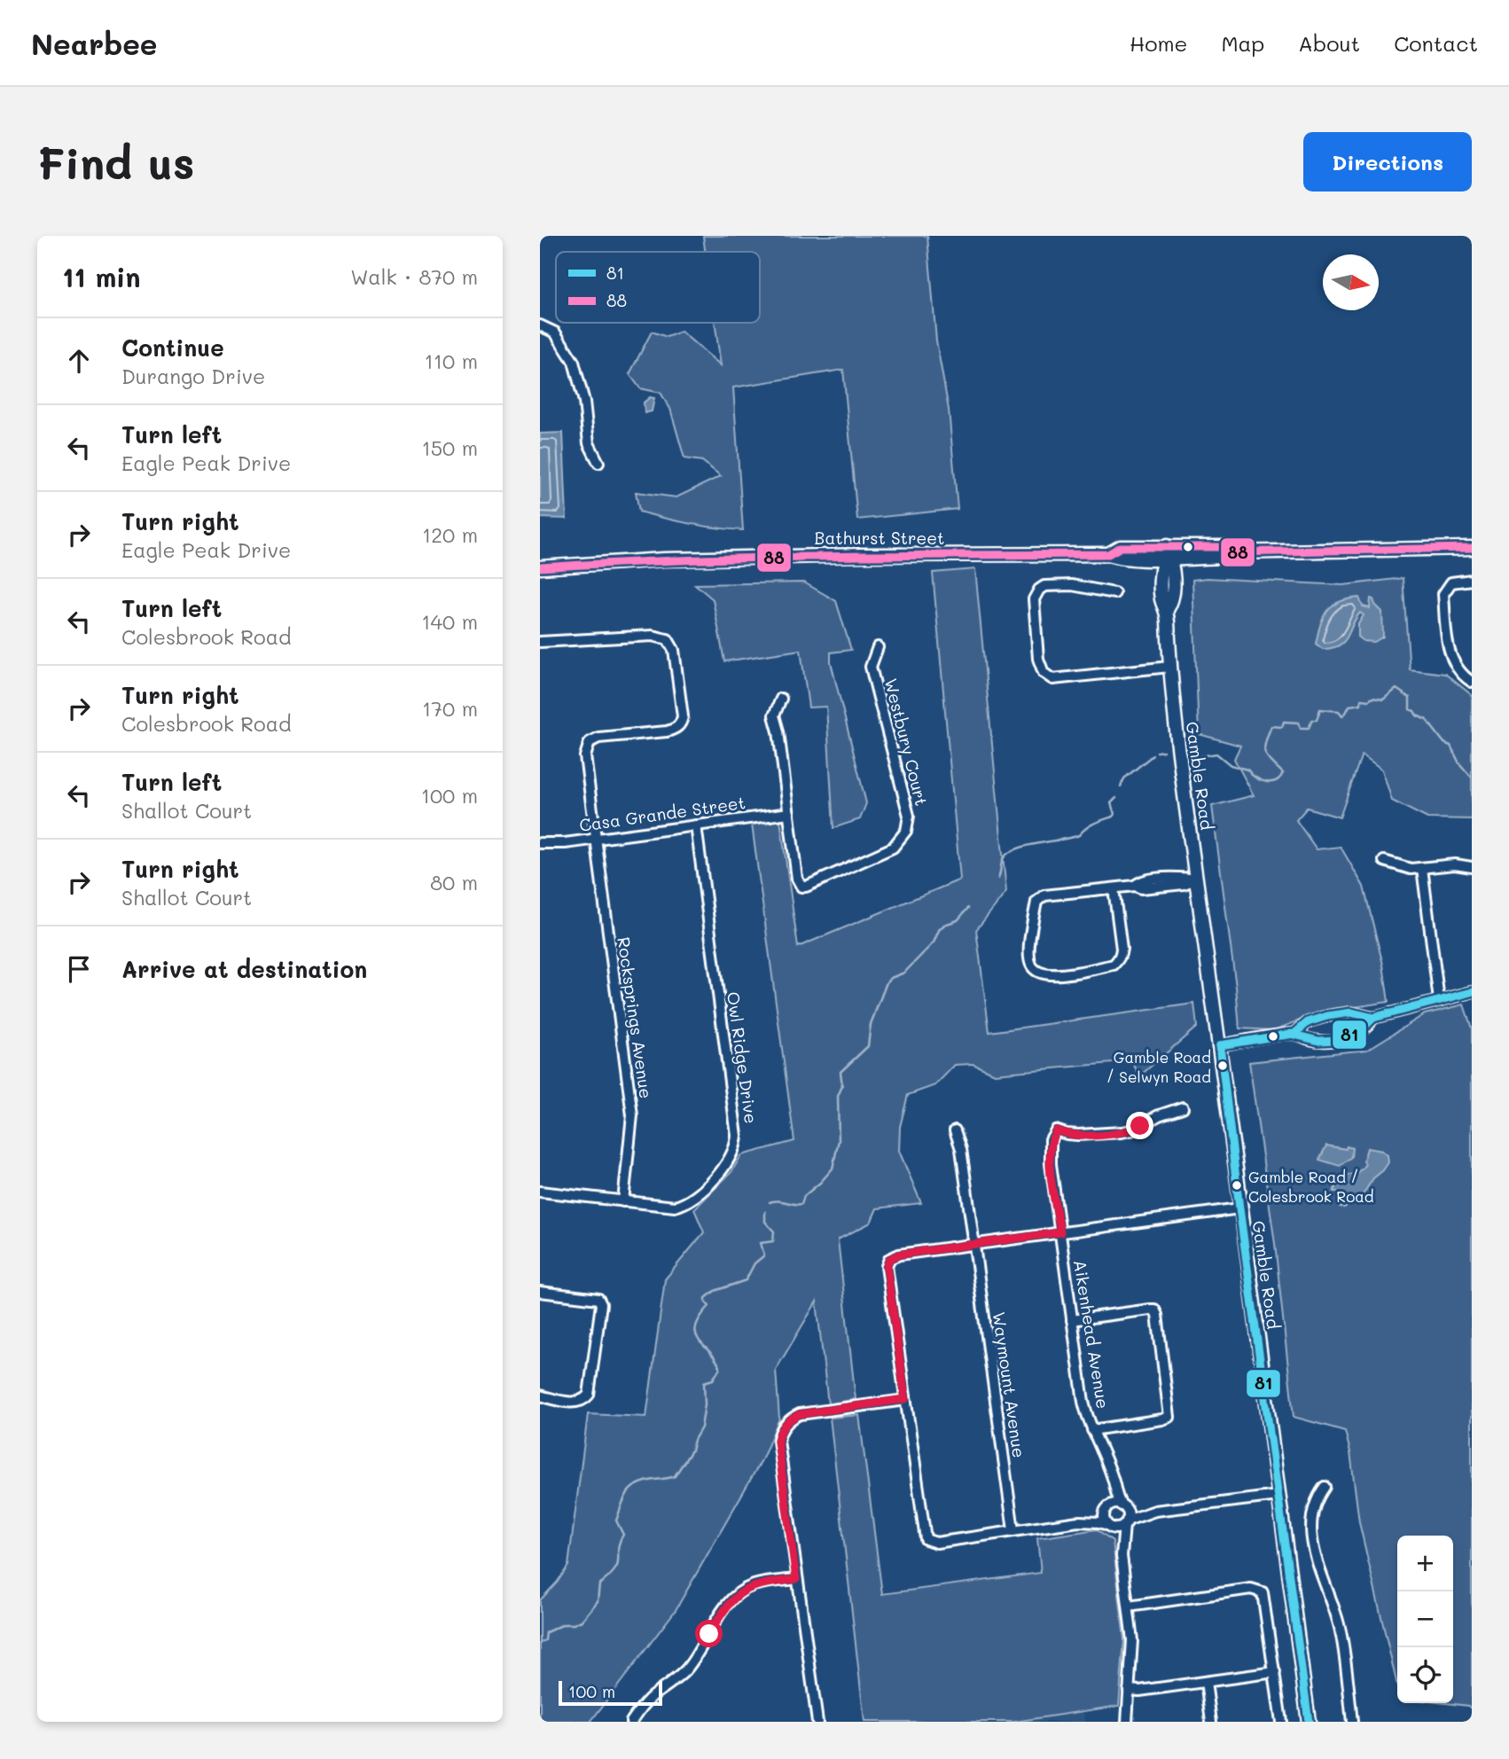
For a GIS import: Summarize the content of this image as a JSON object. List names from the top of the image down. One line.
{"streets":{"main road":["Bathurst Street","Gamble Road"],"street":["Westbury Court","Casa Grande Street","Rocksprings Avenue","Owl Ridge Drive","Aikenhead Avenue","Waymount Avenue"]},"crossings":[["Bathurst Street","Gamble Road"],["Westbury Court","Casa Grande Street"],["Casa Grande Street","Rocksprings Avenue"],["Casa Grande Street","Owl Ridge Drive"],["Rocksprings Avenue","Owl Ridge Drive"]],"places":["Gamble Road / Selwyn Road","Gamble Road / Colesbrook Road"],"lines":["transit line 88","transit line 81"],"legend":["81","88"],"scale_bar":"100 m","north":"right","page":{"header":"Nearbee","nav":["Home","Map","About","Contact"],"buttons":"Directions","title":"Find us","heading":["11 min","Walk · 870 m"],"list":[["Continue","Durango Drive","110 m"],["Turn left","Eagle Peak Drive","150 m"],["Turn right","Eagle Peak Drive","120 m"],["Turn left","Colesbrook Road","140 m"],["Turn right","Colesbrook Road","170 m"],["Turn left","Shallot Court","100 m"],["Turn right","Shallot Court","80 m"],"Arrive at destination"],"map_buttons":["+","−"],"scale":"100 m"}}
